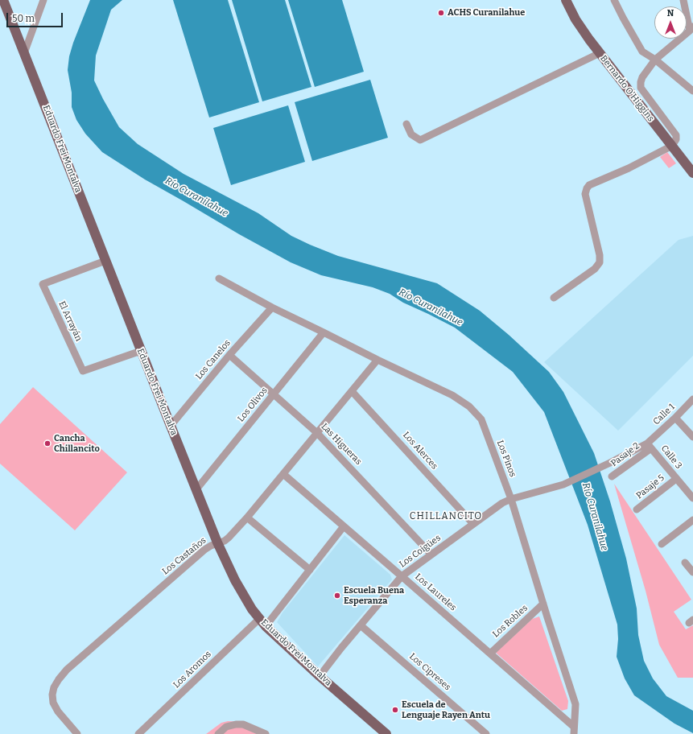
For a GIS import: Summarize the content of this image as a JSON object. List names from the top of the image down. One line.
{"streets":{"main road":["Bernardo O'Higgins","Eduardo Frei Montalva"],"street":["El Arrayán","Los Canelos","Los Olivos","Calle 1","Las Higueras","Los Alerces","Pasaje 2","Calle 3","Los Pinos","Pasaje 5","Los Coigües","Los Castaños","Los Laureles","Los Robles","Los Aromos","Los Cipreses"]},"crossings":[["Eduardo Frei Montalva","El Arrayán"],["Eduardo Frei Montalva","Los Canelos"],["Eduardo Frei Montalva","Los Olivos"],["Eduardo Frei Montalva","Los Coigües"],["Eduardo Frei Montalva","Los Castaños"],["Eduardo Frei Montalva","Los Aromos"],["Los Canelos","Las Higueras"],["Los Canelos","Los Pinos"],["Los Olivos","Las Higueras"],["Los Olivos","Los Pinos"],["Calle 1","Pasaje 2"],["Calle 1","Calle 3"],["Calle 1","Los Coigües"],["Las Higueras","Los Coigües"],["Las Higueras","Los Castaños"],["Los Alerces","Los Coigües"],["Los Alerces","Los Castaños"],["Pasaje 2","Calle 3"],["Pasaje 2","Los Coigües"],["Calle 3","Pasaje 5"],["Calle 3","Los Coigües"],["Los Pinos","Los Coigües"],["Los Pinos","Los Castaños"],["Los Pinos","Los Laureles"],["Los Pinos","Los Robles"],["Los Coigües","Los Laureles"],["Los Coigües","Los Cipreses"],["Los Castaños","Los Laureles"],["Los Laureles","Los Robles"],["Los Laureles","Los Aromos"]],"districts":["CHILLANCITO"],"water":["Río Curanilahue"],"places":["ACHS Curanilahue","Cancha Chillancito","Escuela Buena Esperanza","Escuela de Lenguaje Rayen Antu"],"scale_bar":"50 m","north":"top"}
